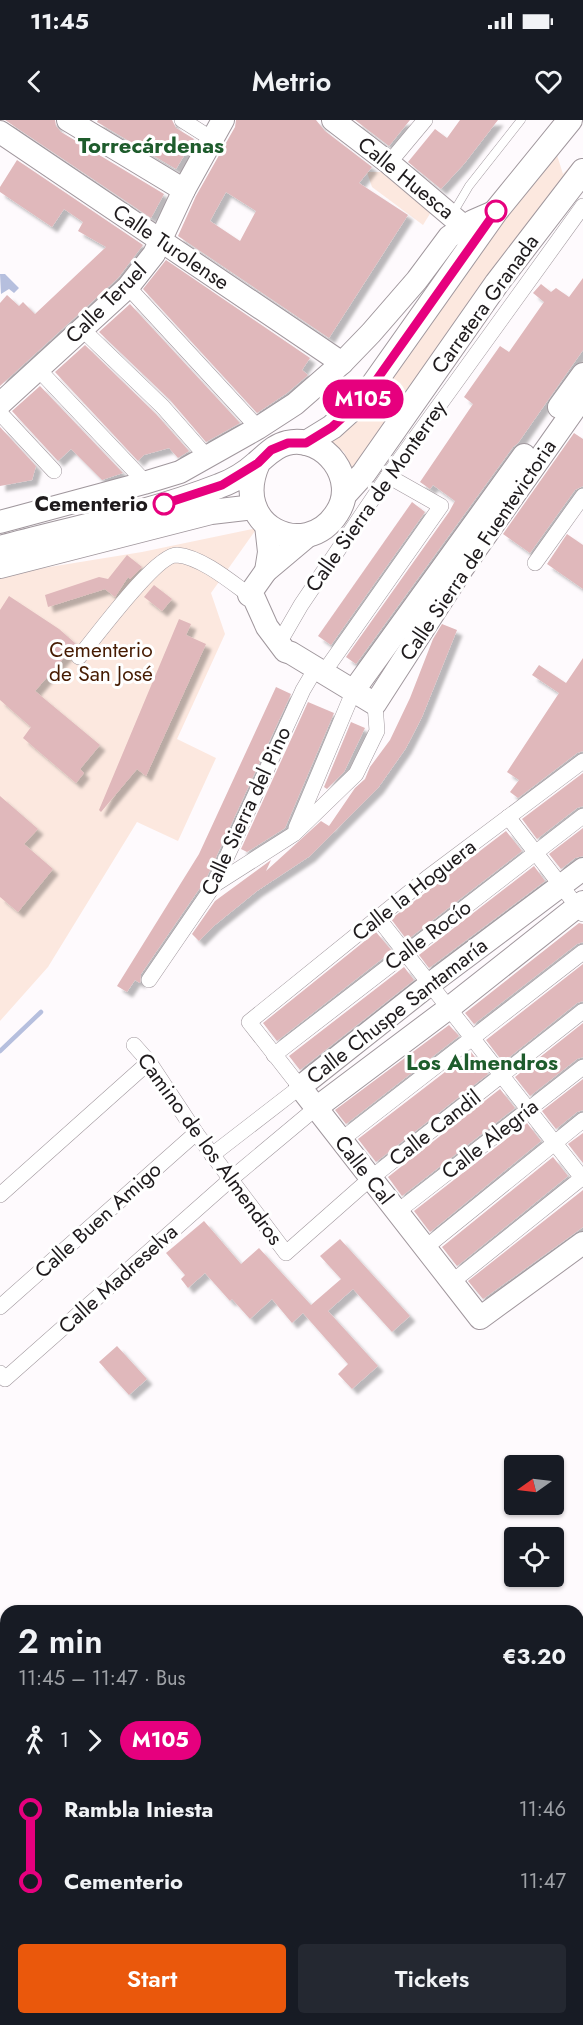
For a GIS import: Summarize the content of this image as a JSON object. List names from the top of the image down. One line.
{"streets":{"main road":["Carretera Granada"],"street":["Calle Huesca","Calle Turolense","Calle Teruel","Calle Sierra de Monterrey","Calle Sierra de Fuentevictoria","Calle Sierra del Pino","Calle la Hoguera","Calle Rocío","Calle Chuspe Santamaría","Calle Candil","Calle Alegría","Camino de los Almendros","Calle Cal","Calle Buen Amigo","Calle Madreselva"]},"crossings":[["Calle Huesca","Carretera Granada"],["Calle Turolense","Calle Teruel"],["Calle Turolense","Carretera Granada"],["Calle Sierra de Monterrey","Calle Sierra del Pino"],["Calle la Hoguera","Calle Cal"],["Calle Rocío","Calle Cal"],["Calle Chuspe Santamaría","Camino de los Almendros"],["Calle Chuspe Santamaría","Calle Cal"],["Calle Chuspe Santamaría","Calle Madreselva"],["Calle Candil","Camino de los Almendros"],["Calle Candil","Calle Cal"],["Calle Alegría","Calle Cal"],["Camino de los Almendros","Calle Buen Amigo"],["Camino de los Almendros","Calle Madreselva"]],"districts":["Torrecárdenas","Los Almendros"],"parks":["Cementerio de San José"],"places":["Cementerio"],"lines":["bus line M105"],"north":"left","page":{"status":"11:45","header":"Metrio","on_map":"M105","heading":["2 min","11:45 – 11:47 · Bus","€3.20"],"legs":["1","M105"],"list":[{"name":"Rambla Iniesta","value":"11:46"},{"name":"Cementerio","value":"11:47"}],"buttons":["Start","Tickets"]}}
